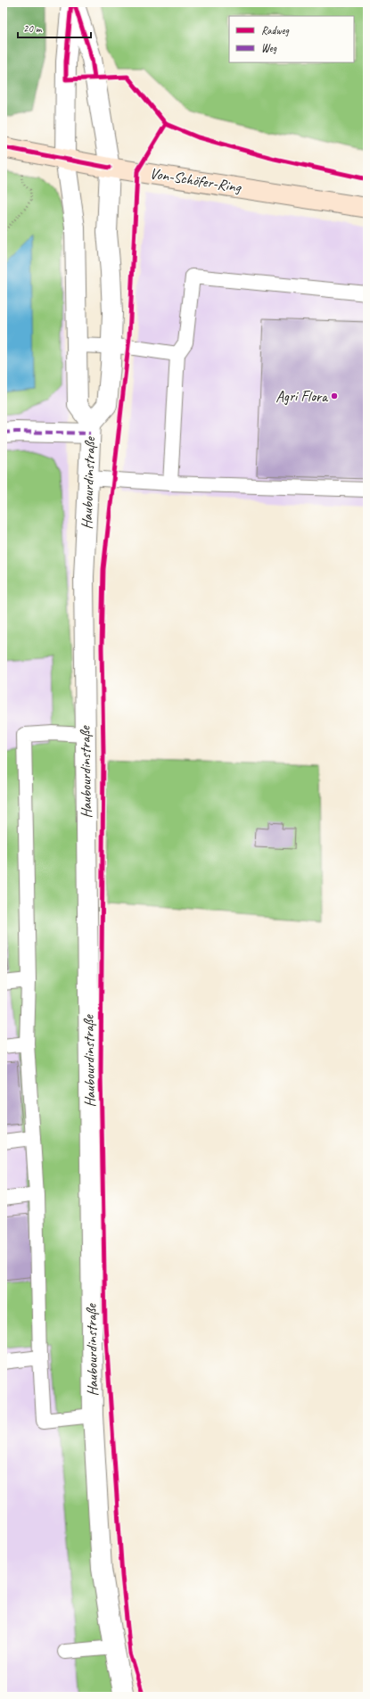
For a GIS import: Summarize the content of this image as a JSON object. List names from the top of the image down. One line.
{"streets":{"main road":["Von-Schöfer-Ring"],"street":["Haubourdinstraße"]},"crossings":[["Von-Schöfer-Ring","Haubourdinstraße"]],"places":["Agri Flora"],"legend":["Radweg","Weg"],"scale_bar":"20 m"}
